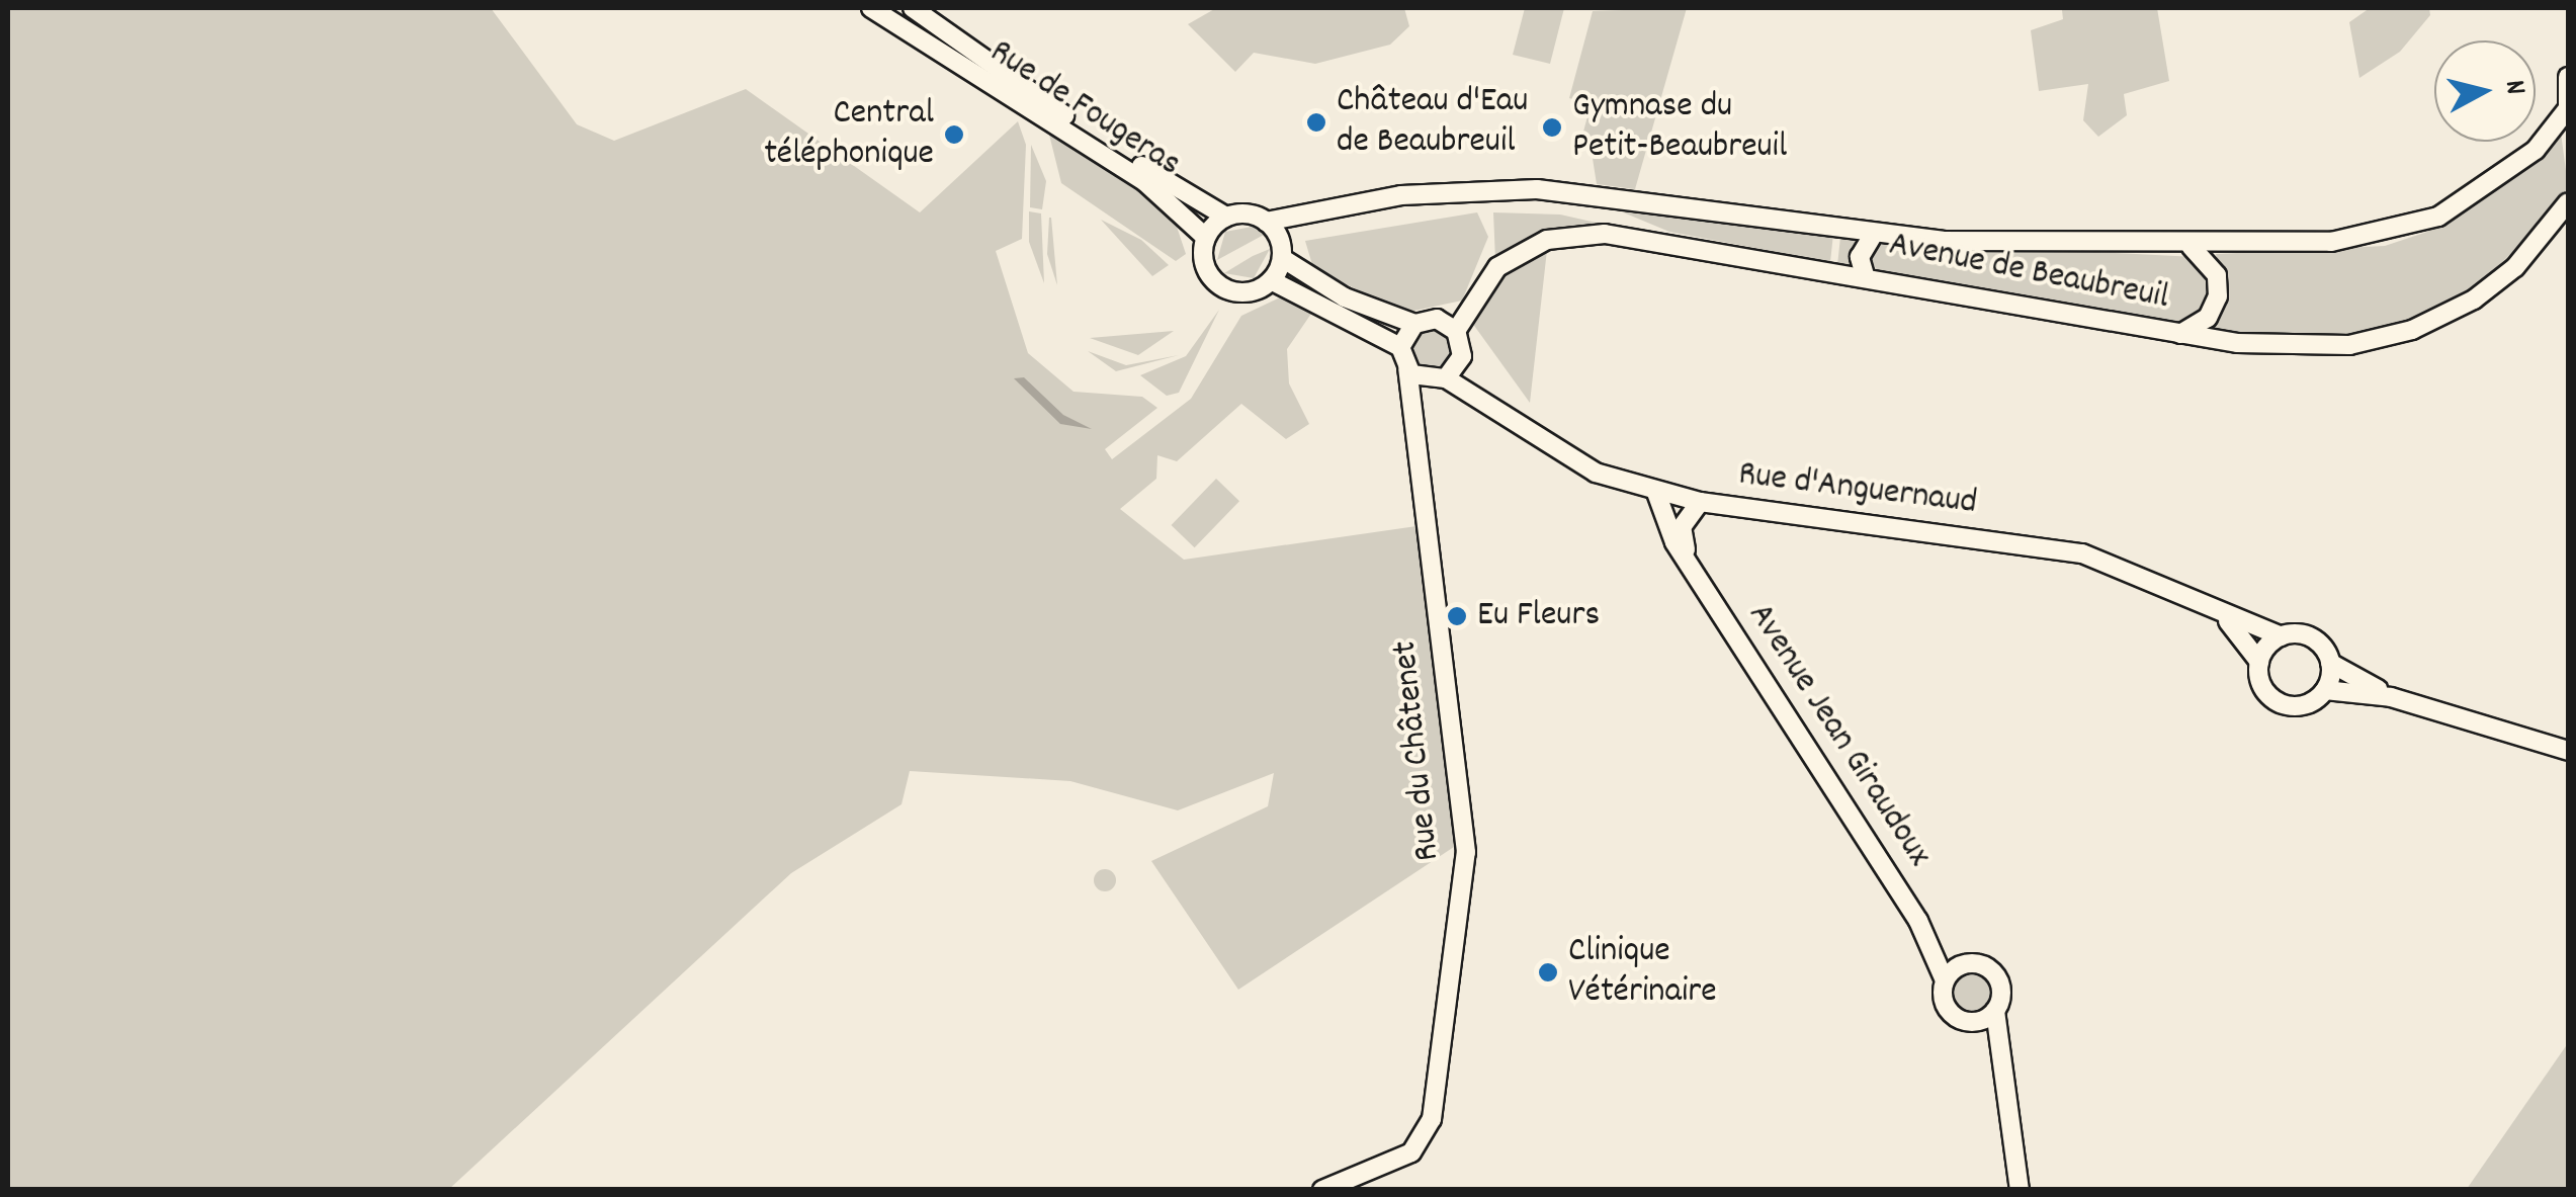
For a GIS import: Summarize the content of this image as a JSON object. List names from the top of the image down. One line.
{"streets":{"main road":["Rue de Fougeras","Avenue de Beaubreuil","Rue d'Anguernaud","Avenue Jean Giraudoux","Rue du Châtenet"]},"crossings":[["Rue de Fougeras","Avenue de Beaubreuil"],["Avenue de Beaubreuil","Rue d'Anguernaud"],["Avenue de Beaubreuil","Rue du Châtenet"],["Rue d'Anguernaud","Avenue Jean Giraudoux"],["Rue d'Anguernaud","Rue du Châtenet"]],"places":["Château d'Eau de Beaubreuil","Gymnase du Petit-Beaubreuil","Central téléphonique","Eu Fleurs","Clinique Vétérinaire"],"north":"right"}
